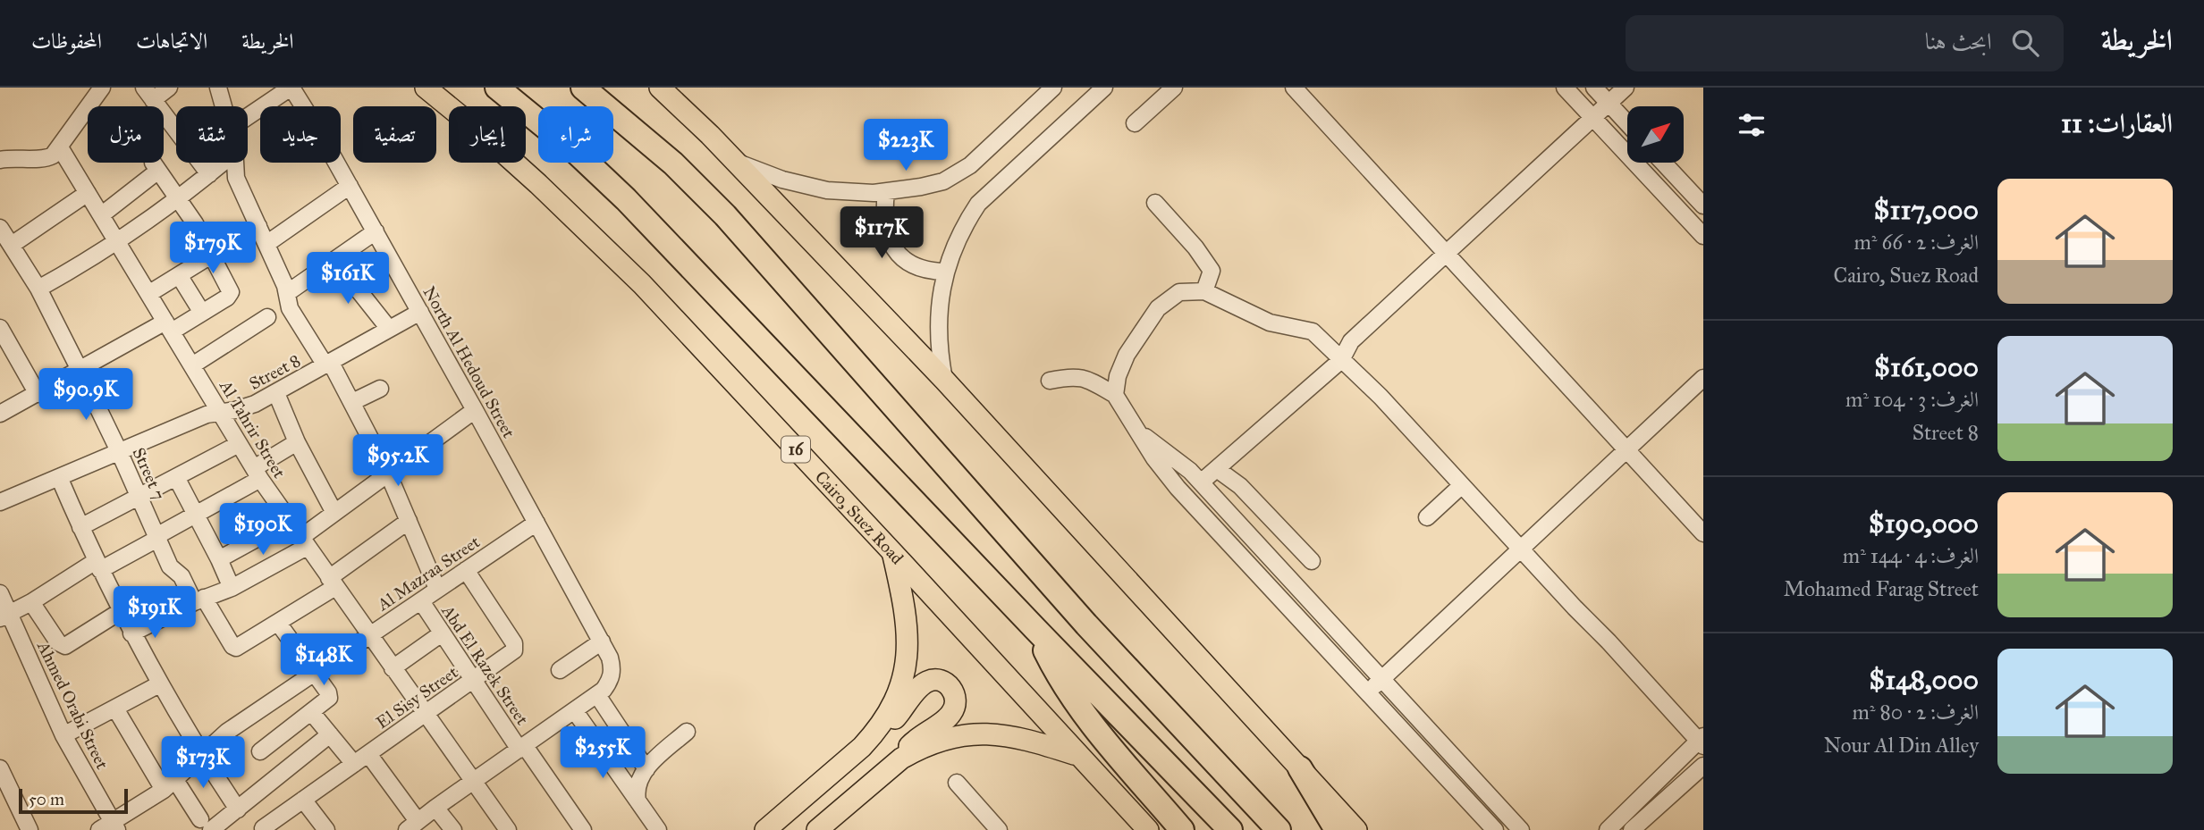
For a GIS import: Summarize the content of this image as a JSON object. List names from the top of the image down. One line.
{"streets":{"main road":["16","Cairo, Suez Road"],"street":["North Al Hedoud Street","Street 8","Al Tahrir Street","Street 7","Al Mazraa Street","Abd El Razek Street","El Sisy Street","Ahmed Orabi Street"]},"crossings":[["North Al Hedoud Street","Street 8"],["North Al Hedoud Street","Al Mazraa Street"],["Street 8","Al Tahrir Street"],["Street 8","Street 7"],["Al Tahrir Street","Al Mazraa Street"],["Al Tahrir Street","El Sisy Street"],["Al Mazraa Street","Abd El Razek Street"],["Al Mazraa Street","El Sisy Street"],["Al Mazraa Street","Ahmed Orabi Street"],["Abd El Razek Street","El Sisy Street"]],"scale_bar":"50 m","north":"top right","page":{"header":"الخريطة","search":"ابحث هنا","nav":["الخريطة","الاتجاهات","المحفوظات"],"heading":"العقارات: 11","chip":["شراء","إيجار","تصفية","جديد","شقة","منزل"],"price":["$223K","$117K","$179K","$161K","$90.9K","$95.2K","$190K","$191K","$148K","$255K","$173K"],"list":[{"name":"$117,000","note":"الغرف: 2 · 66 m² · Cairo, Suez Road"},{"name":"$161,000","note":"الغرف: 3 · 104 m² · Street 8"},{"name":"$190,000","note":"الغرف: 4 · 144 m² · Mohamed Farag Street"},{"name":"$148,000","note":"الغرف: 2 · 80 m² · Nour Al Din Alley"}],"scale":"50 m"}}
